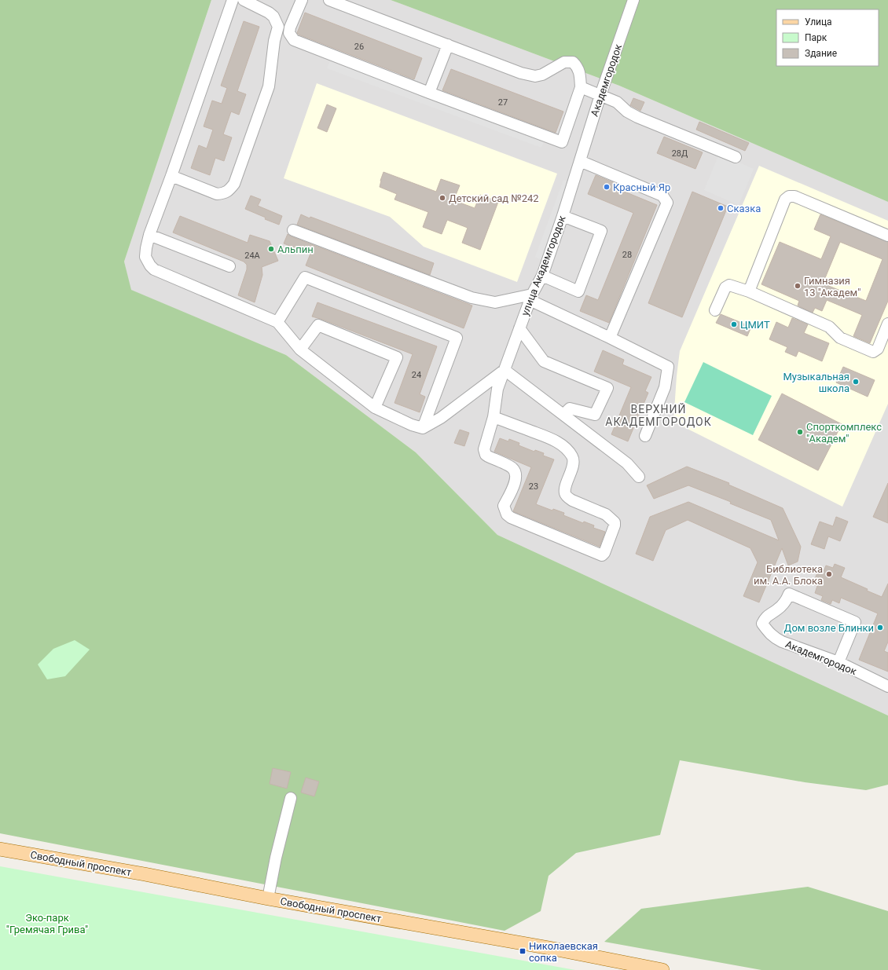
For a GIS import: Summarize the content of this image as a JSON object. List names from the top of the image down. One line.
{"streets":{"main road":["Свободный проспект"],"street":["Академгородок","улица Академгородок"]},"crossings":[["Академгородок","улица Академгородок"]],"districts":["ВЕРХНИЙ АКАДЕМГОРОДОК"],"parks":["Эко-парк \"Гремячая Грива\""],"places":{"other":["Красный Яр","Детский сад №242","Сказка","Альпин","Гимназия 13 \"Академ\"","ЦМИТ","Музыкальная школа","Спорткомплекс \"Академ\"","Библиотека им. А.А. Блока","Дом возле Блинки"],"transit":["Николаевская сопка"]},"house_numbers":["26","27","28Д","28","24А","24","23"],"legend":["Улица","Парк","Здание"]}
